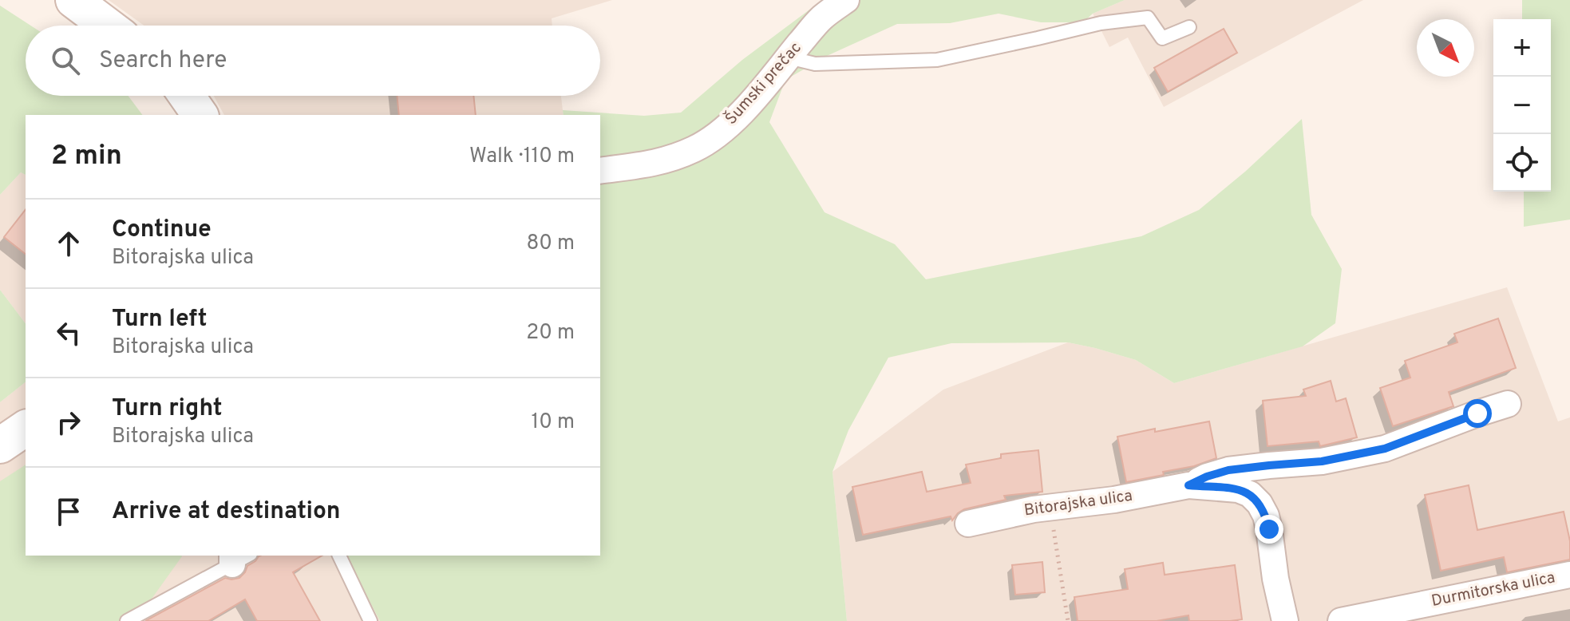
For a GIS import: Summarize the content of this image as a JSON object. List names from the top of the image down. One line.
{"streets":{"street":["Šumski prečac","Bitorajska ulica","Durmitorska ulica"]},"north":"bottom right","page":{"map_buttons":["+","−"],"search":"Search here","heading":["2 min","Walk · 110 m"],"list":[["Continue","Bitorajska ulica","80 m"],["Turn left","Bitorajska ulica","20 m"],["Turn right","Bitorajska ulica","10 m"],"Arrive at destination"]}}
